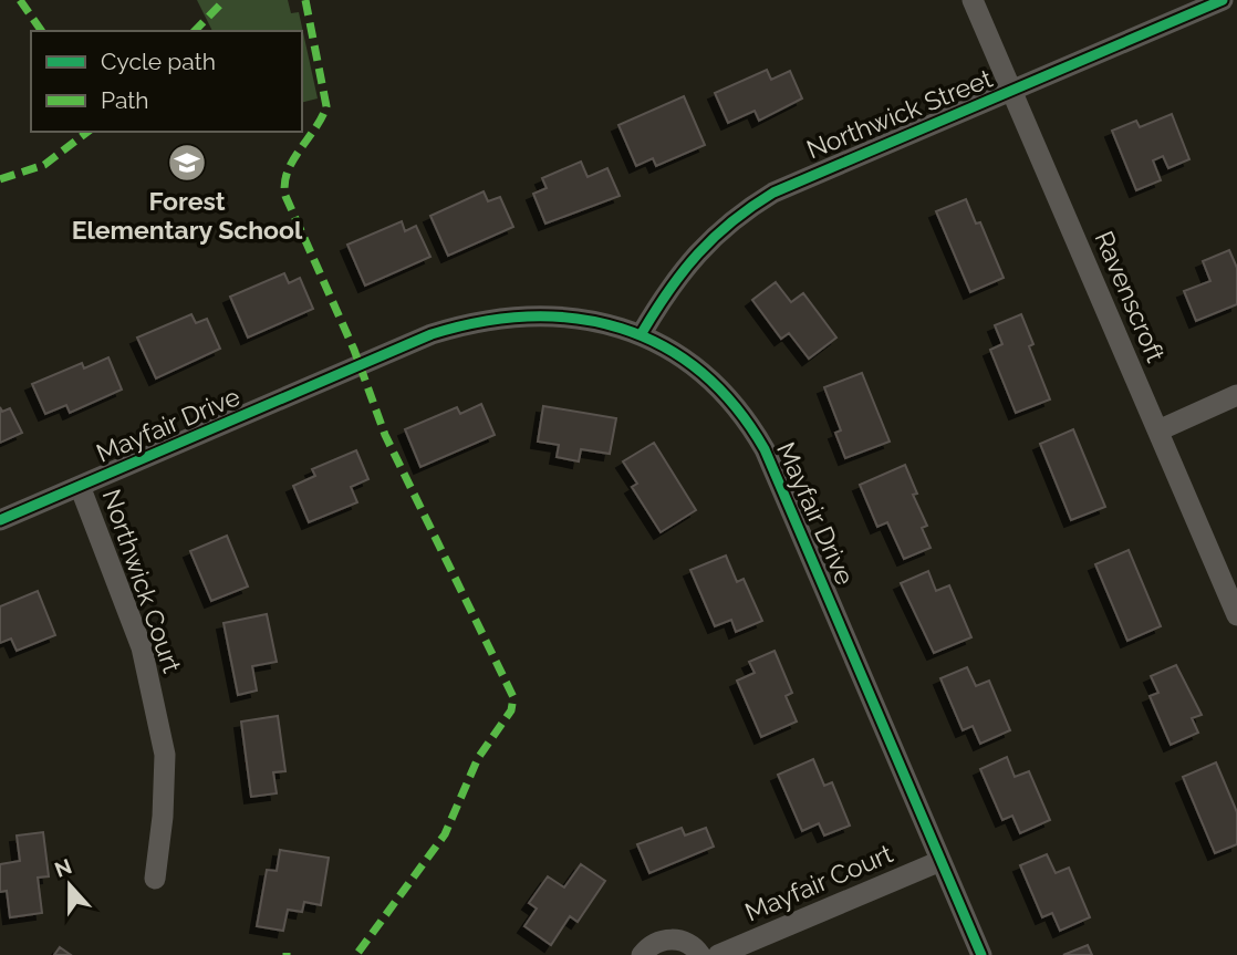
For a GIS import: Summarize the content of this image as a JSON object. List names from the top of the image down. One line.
{"streets":{"street":["Northwick Street","Ravenscroft","Mayfair Drive","Northwick Court","Mayfair Court"]},"crossings":[["Northwick Street","Ravenscroft"],["Northwick Street","Mayfair Drive"],["Mayfair Drive","Northwick Court"],["Mayfair Drive","Mayfair Court"]],"places":{"school or university":["Forest Elementary School"]},"legend":["Cycle path","Path"],"north":"top"}
